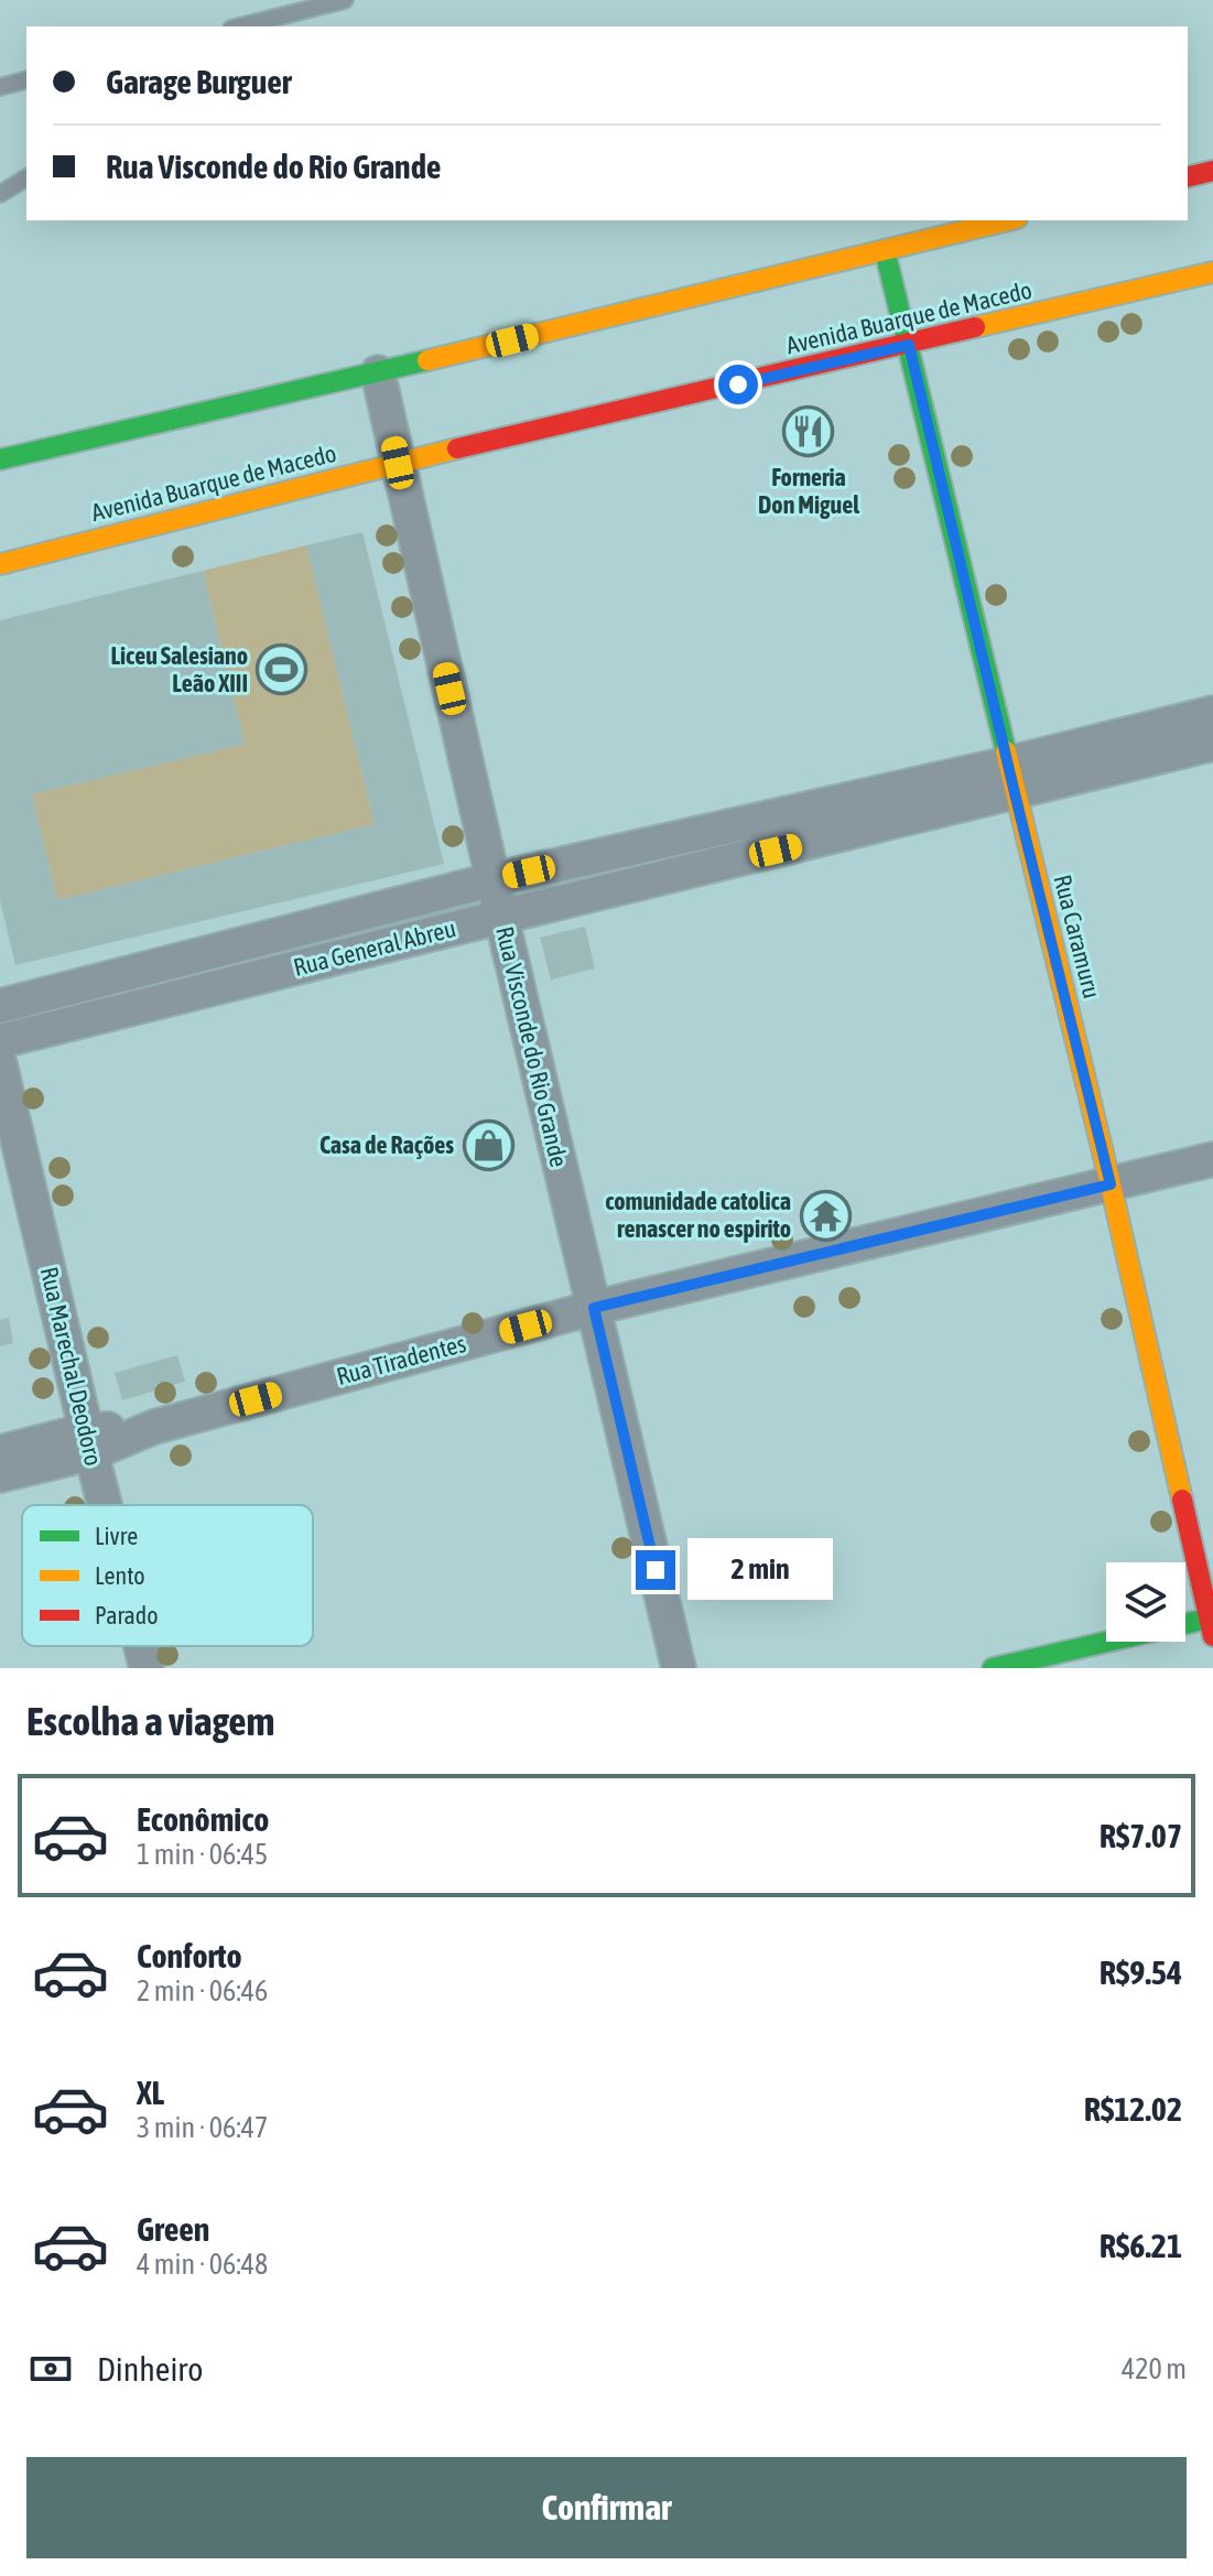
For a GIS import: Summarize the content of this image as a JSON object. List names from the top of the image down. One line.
{"streets":{"main road":["Avenida Buarque de Macedo","Rua Caramuru"],"street":["Rua General Abreu","Rua Visconde do Rio Grande","Rua Tiradentes","Rua Marechal Deodoro"]},"crossings":[["Avenida Buarque de Macedo","Rua Caramuru"],["Avenida Buarque de Macedo","Rua Visconde do Rio Grande"],["Rua Caramuru","Rua General Abreu"],["Rua Caramuru","Rua Tiradentes"],["Rua General Abreu","Rua Visconde do Rio Grande"],["Rua Visconde do Rio Grande","Rua Tiradentes"],["Rua Tiradentes","Rua Marechal Deodoro"]],"places":{"restaurant":["Forneria Don Miguel"],"sports":["Liceu Salesiano Leão XIII"],"shop":["Casa de Rações"],"temple":["comunidade catolica renascer no espirito"]},"legend":["Livre","Lento","Parado"],"page":{"banner":["Garage Burguer","Rua Visconde do Rio Grande"],"bubble":"2 min","heading":"Escolha a viagem","list":[{"name":"Econômico","note":"1 min · 06:45","value":"R$7.07"},{"name":"Conforto","note":"2 min · 06:46","value":"R$9.54"},{"name":"XL","note":"3 min · 06:47","value":"R$12.02"},{"name":"Green","note":"4 min · 06:48","value":"R$6.21"}],"pay":["Dinheiro","420 m"],"buttons":"Confirmar"}}
